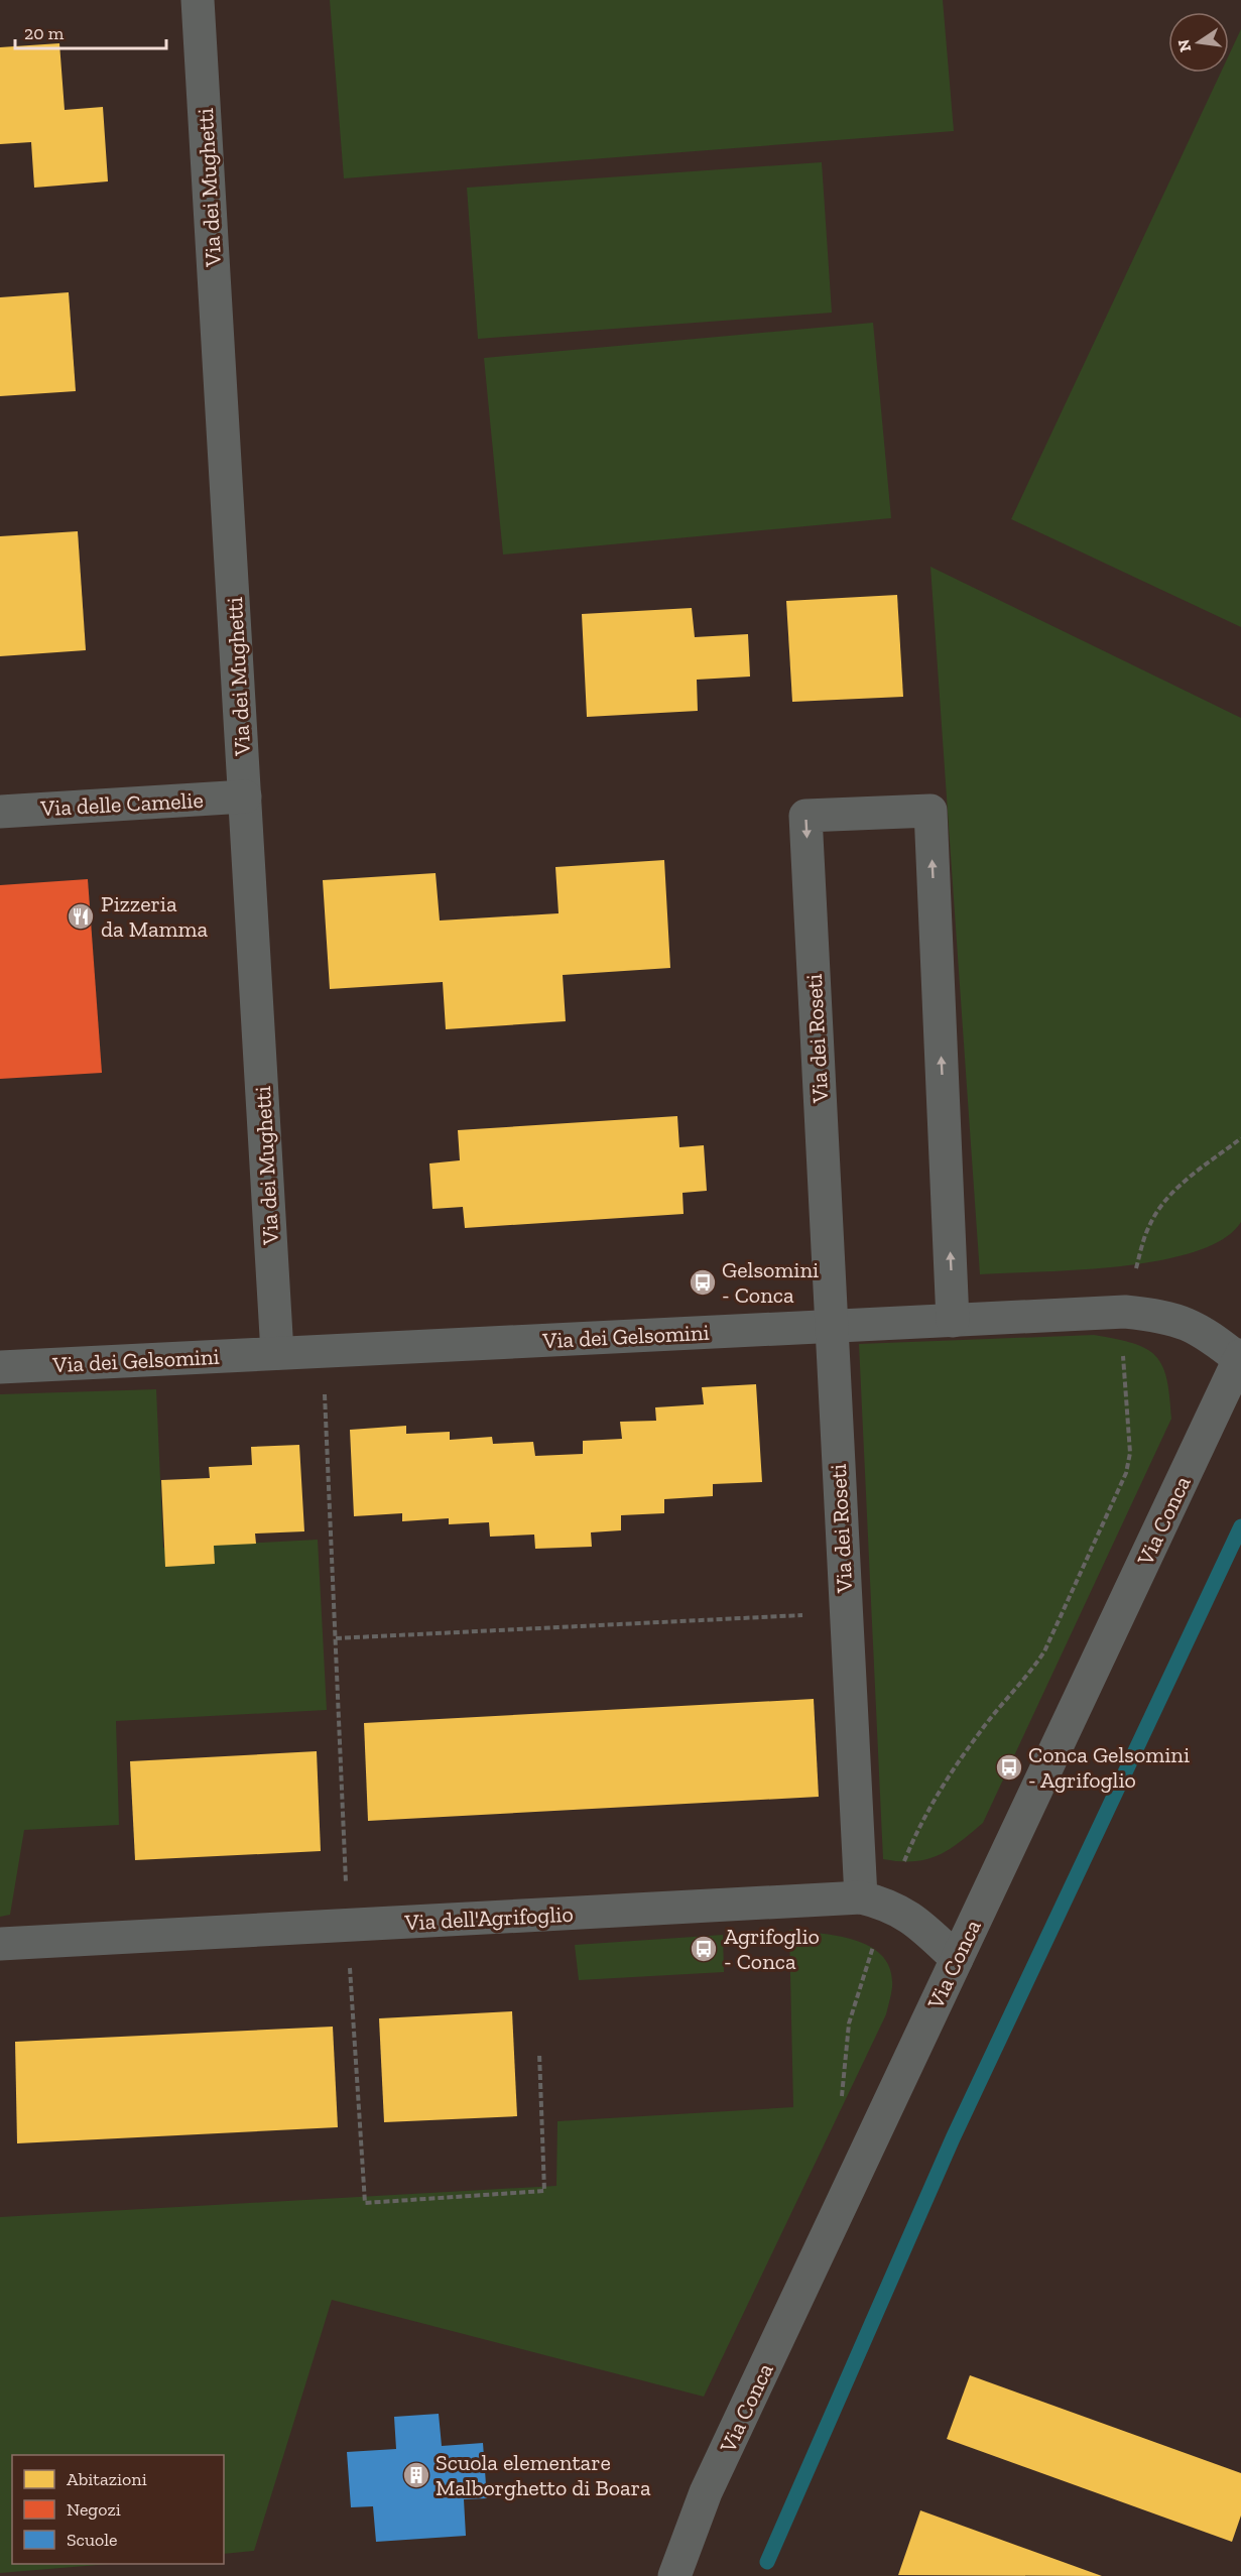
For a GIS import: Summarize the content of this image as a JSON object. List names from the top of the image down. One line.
{"streets":{"street":["Via dei Mughetti","Via delle Camelie","Via dei Roseti","Via dei Gelsomini","Via Conca","Via dell'Agrifoglio"]},"crossings":[["Via dei Mughetti","Via delle Camelie"],["Via dei Mughetti","Via dei Gelsomini"],["Via dei Roseti","Via dei Gelsomini"],["Via dei Roseti","Via dell'Agrifoglio"],["Via dei Gelsomini","Via Conca"]],"places":{"restaurant":["Pizzeria da Mamma"],"bus stop":["Gelsomini - Conca","Conca Gelsomini - Agrifoglio","Agrifoglio - Conca"],"building":["Scuola elementare Malborghetto di Boara"]},"legend":["Abitazioni","Negozi","Scuole"],"scale_bar":"20 m","north":"left"}
